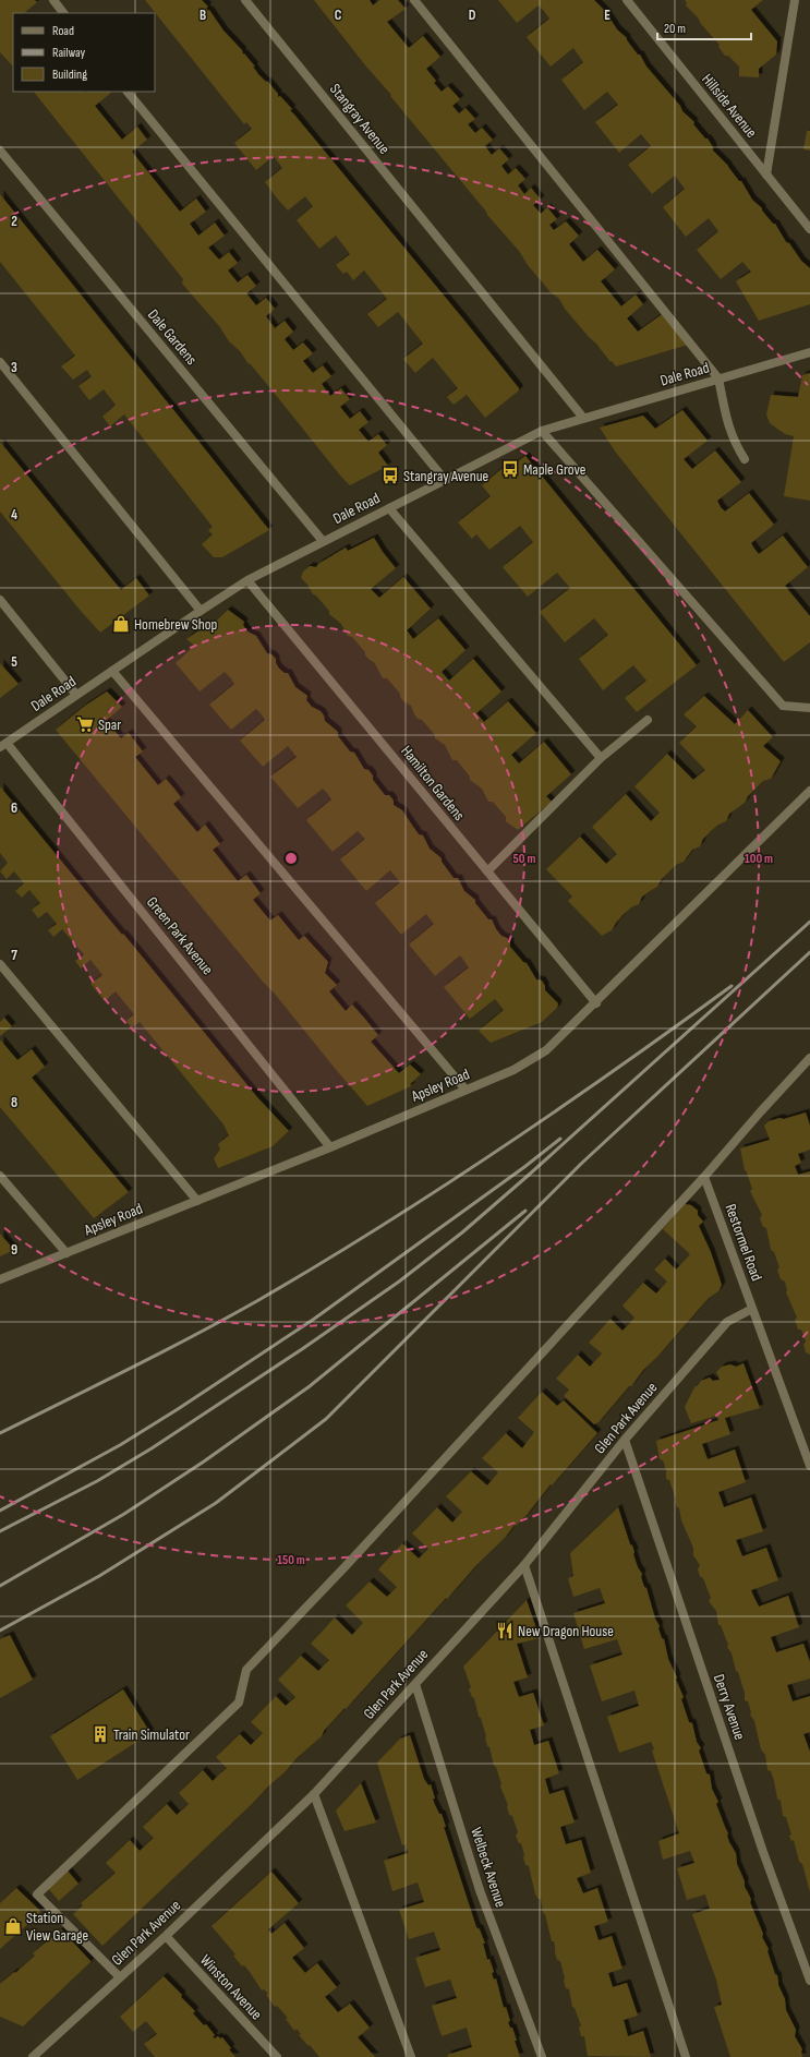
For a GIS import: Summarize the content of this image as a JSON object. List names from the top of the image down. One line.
{"streets":{"street":["Hillside Avenue","Stangray Avenue","Dale Gardens","Dale Road","Hamilton Gardens","Green Park Avenue","Apsley Road","Restormel Road","Glen Park Avenue","Derry Avenue","Welbeck Avenue","Winston Avenue"]},"crossings":[["Stangray Avenue","Dale Road"],["Dale Gardens","Dale Road"],["Dale Road","Hamilton Gardens"],["Dale Road","Green Park Avenue"],["Hamilton Gardens","Apsley Road"],["Green Park Avenue","Apsley Road"],["Restormel Road","Glen Park Avenue"],["Glen Park Avenue","Derry Avenue"],["Glen Park Avenue","Welbeck Avenue"],["Glen Park Avenue","Winston Avenue"]],"places":{"bus stop":["Maple Grove","Stangray Avenue"],"shop":["Homebrew Shop","Station View Garage"],"supermarket":["Spar"],"restaurant":["New Dragon House"],"building":["Train Simulator"]},"legend":["Road","Railway","Building"],"scale_bar":"20 m","grid":{"columns":["B","C","D","E"],"rows":["2","3","4","5","6","7","8","9"]},"rings":["50 m","100 m","150 m"]}
